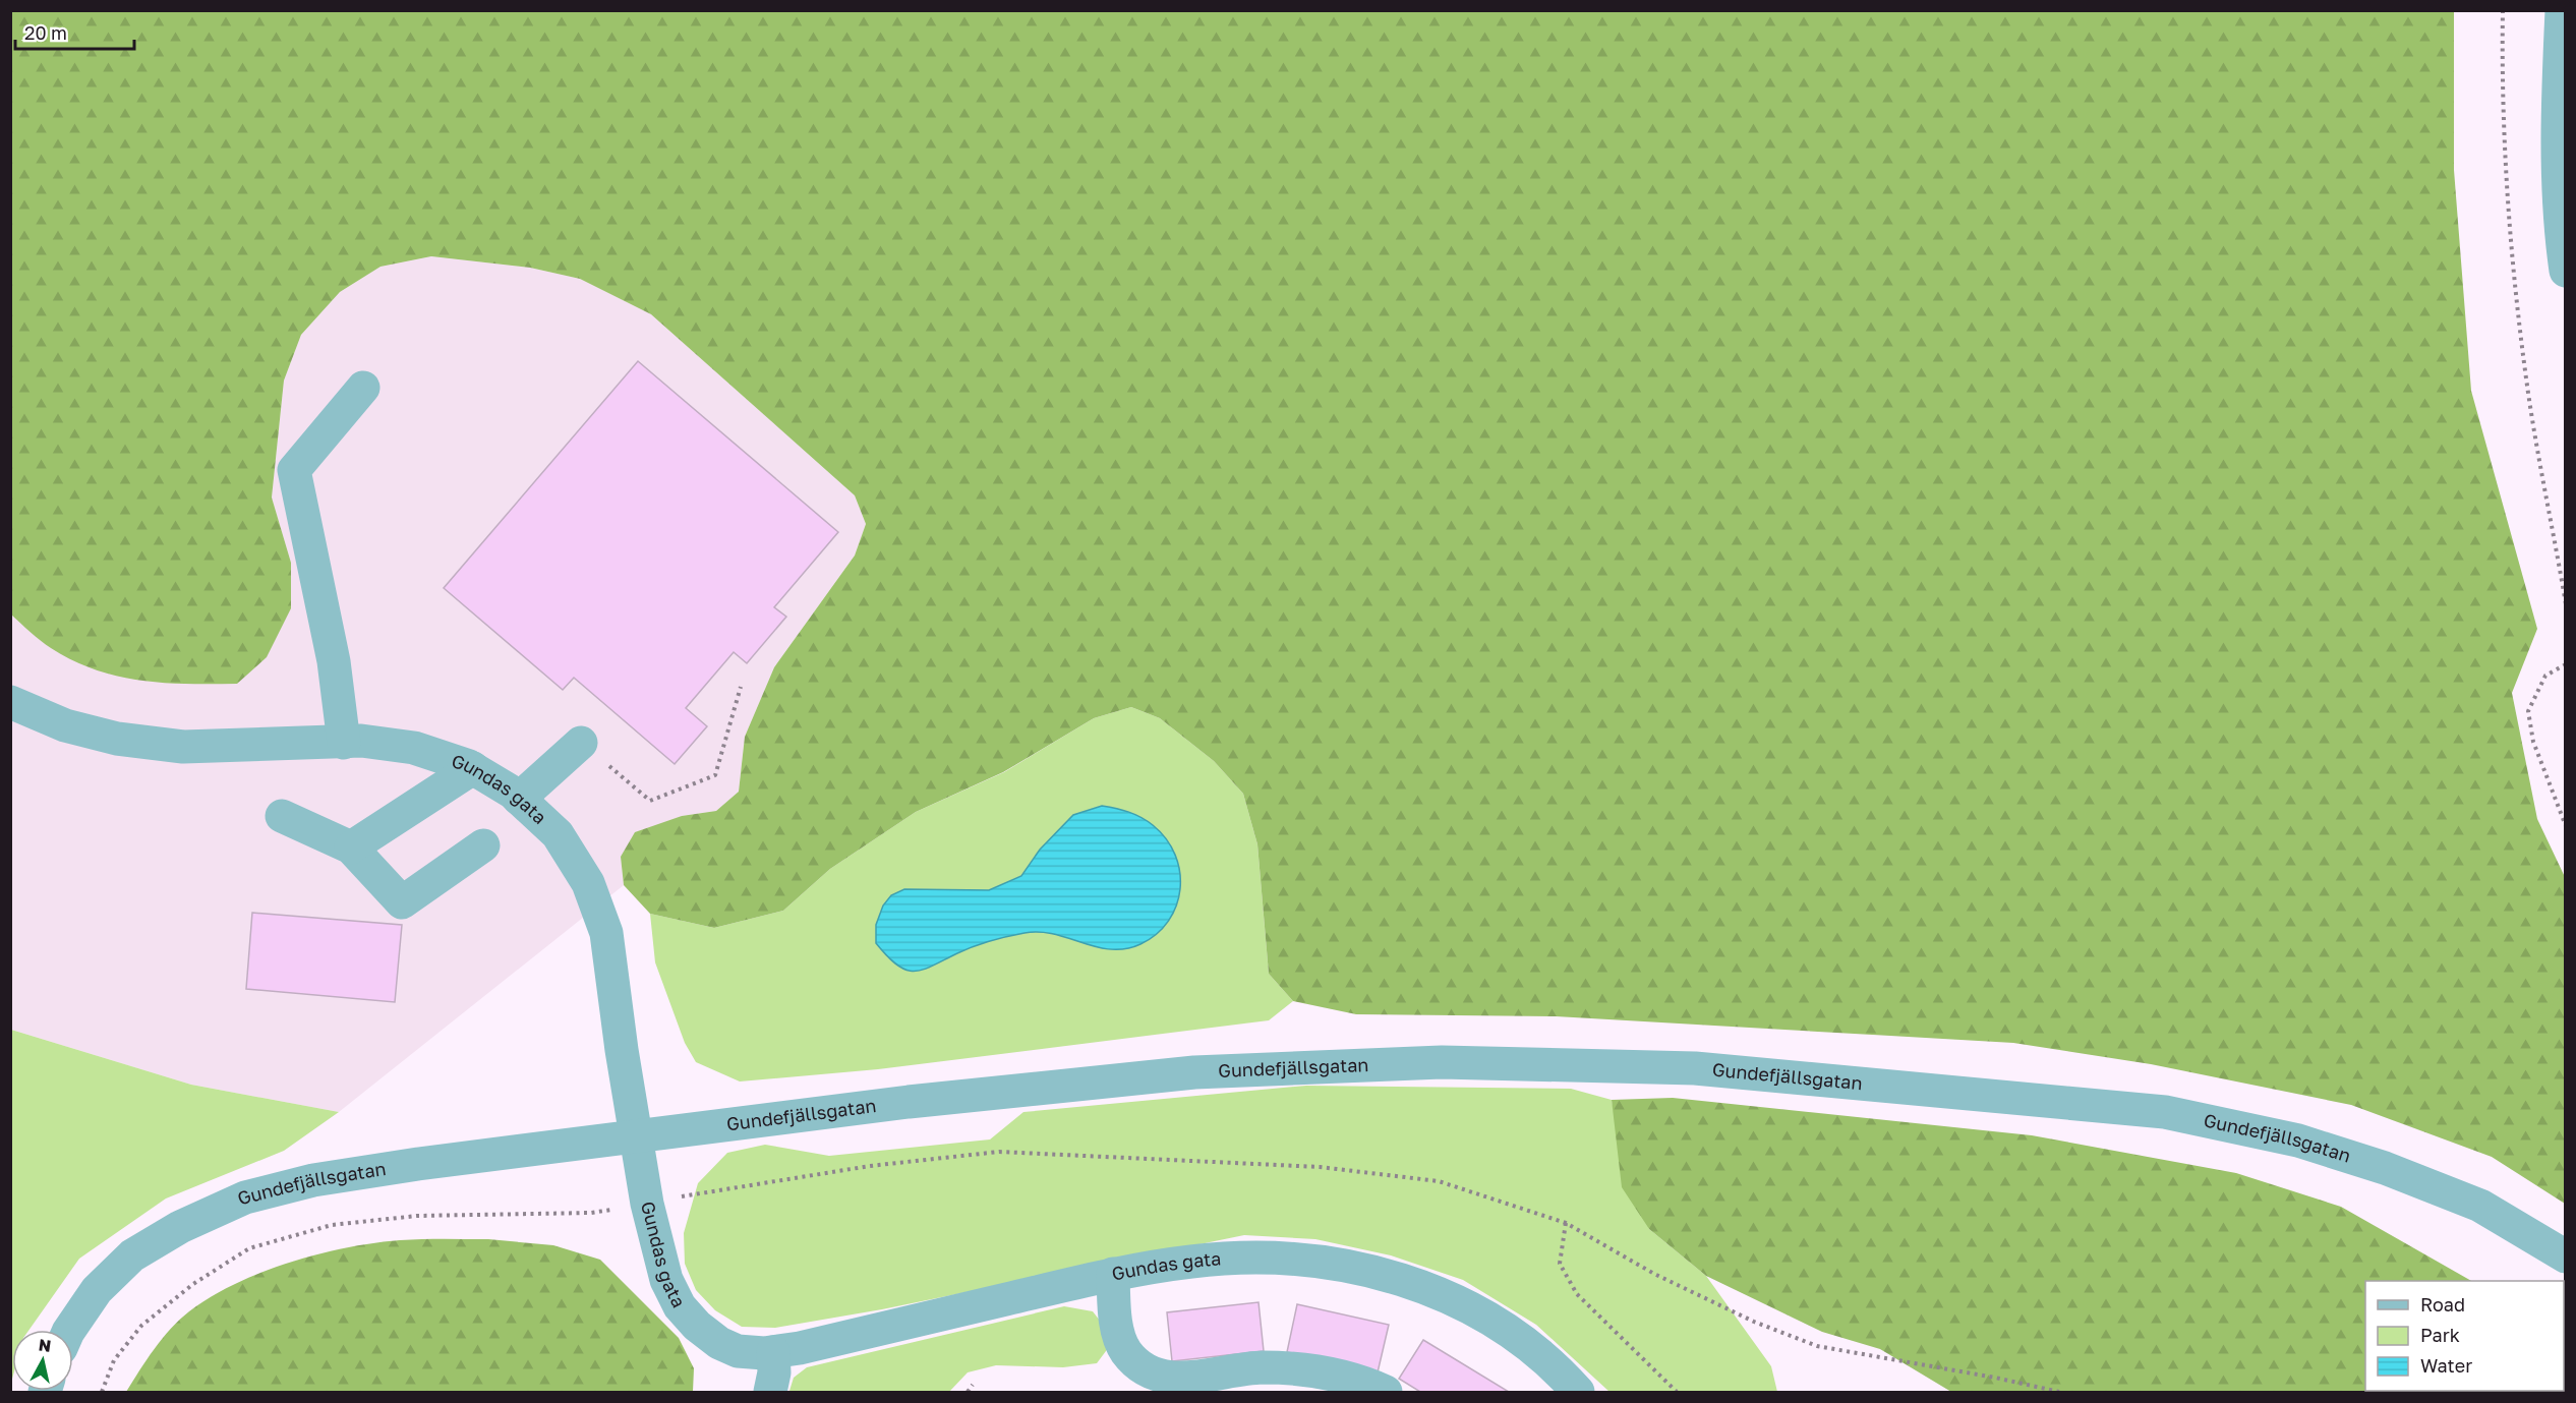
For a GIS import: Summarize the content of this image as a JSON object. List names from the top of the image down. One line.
{"streets":{"street":["Gundas gata","Gundefjällsgatan"]},"crossings":[["Gundas gata","Gundefjällsgatan"]],"legend":["Road","Park","Water"],"scale_bar":"20 m","north":"top"}
